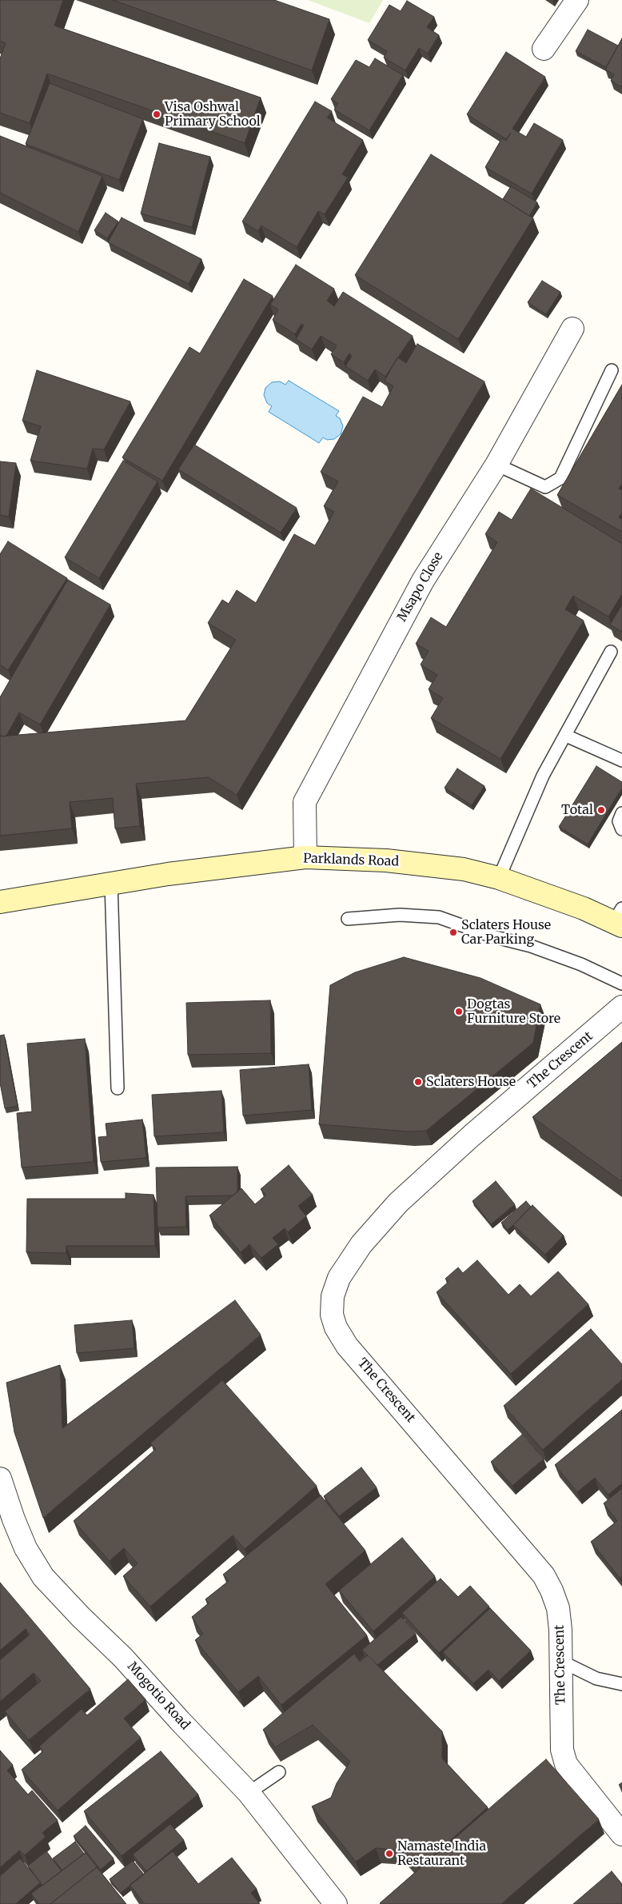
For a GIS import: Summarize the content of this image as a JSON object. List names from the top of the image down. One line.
{"streets":{"main road":["Parklands Road"],"street":["Msapo Close","The Crescent","Mogotio Road"]},"crossings":[["Msapo Close","Parklands Road"]],"places":["Visa Oshwal Primary School","Total","Sclaters House Car Parking","Dogtas Furniture Store","Sclaters House","Namaste India Restaurant"]}
